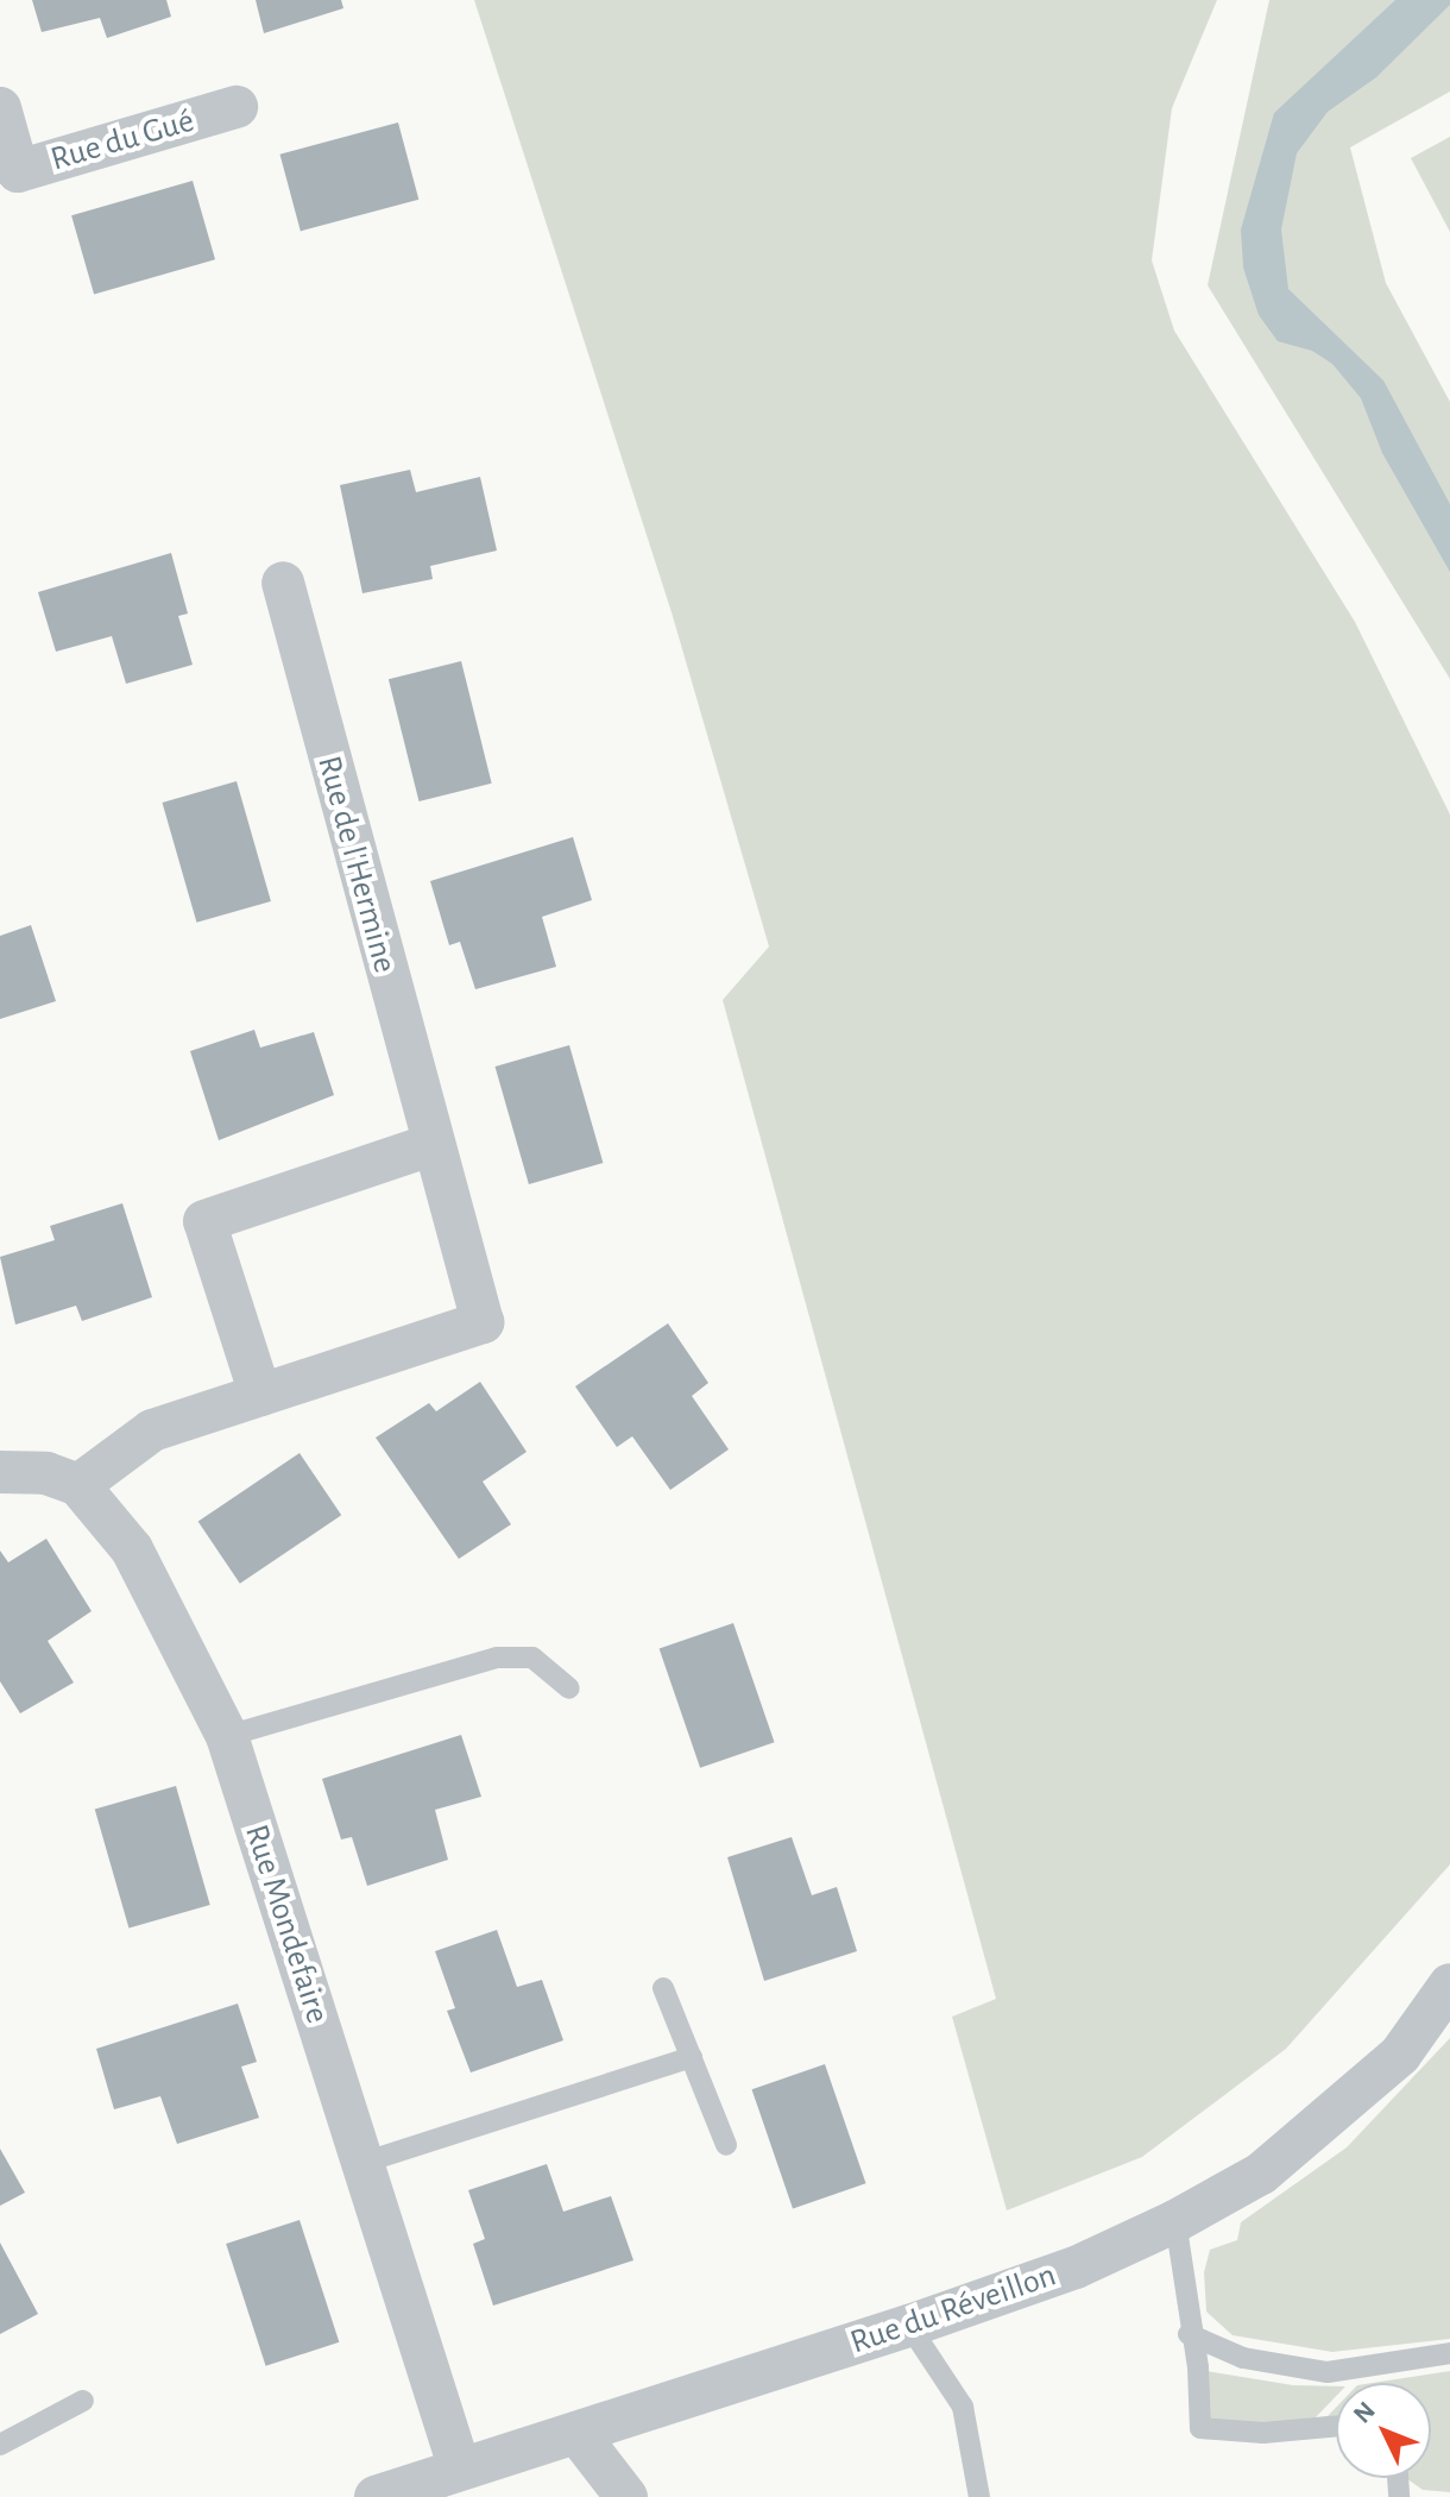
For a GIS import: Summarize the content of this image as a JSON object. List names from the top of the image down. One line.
{"streets":{"street":["Rue du Gué","Rue de l'Hermine","Rue Mondefaire","Rue du Réveillon"]},"crossings":[["Rue de l'Hermine","Rue Mondefaire"],["Rue Mondefaire","Rue du Réveillon"]],"north":"top left"}
